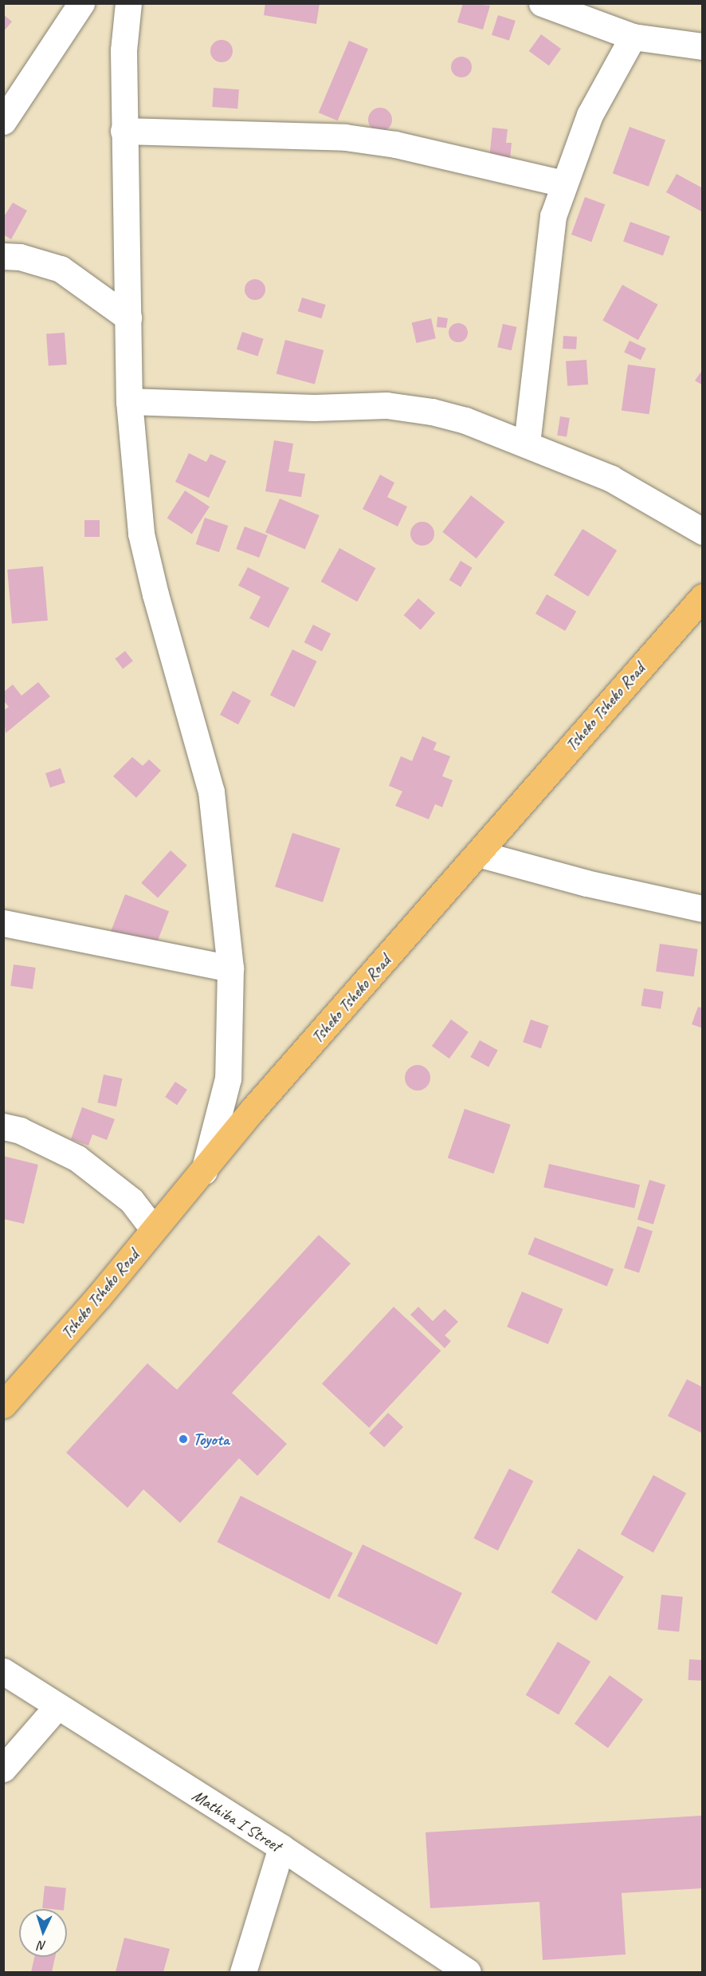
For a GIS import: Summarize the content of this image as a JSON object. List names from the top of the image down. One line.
{"streets":{"highway":["Tsheko Tsheko Road"],"street":["Mathiba I Street"]},"places":["Toyota"],"north":"bottom"}
